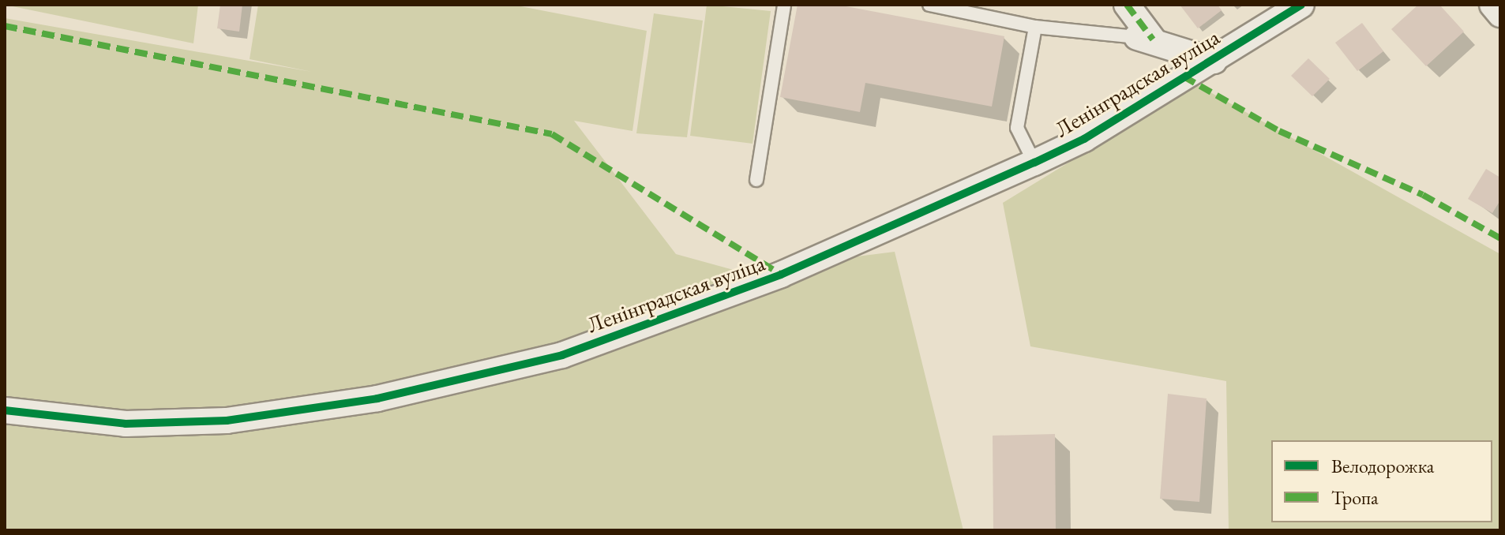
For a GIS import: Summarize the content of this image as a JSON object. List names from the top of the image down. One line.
{"streets":{"street":["Ленінградская вуліца"]},"legend":["Велодорожка","Тропа"]}
